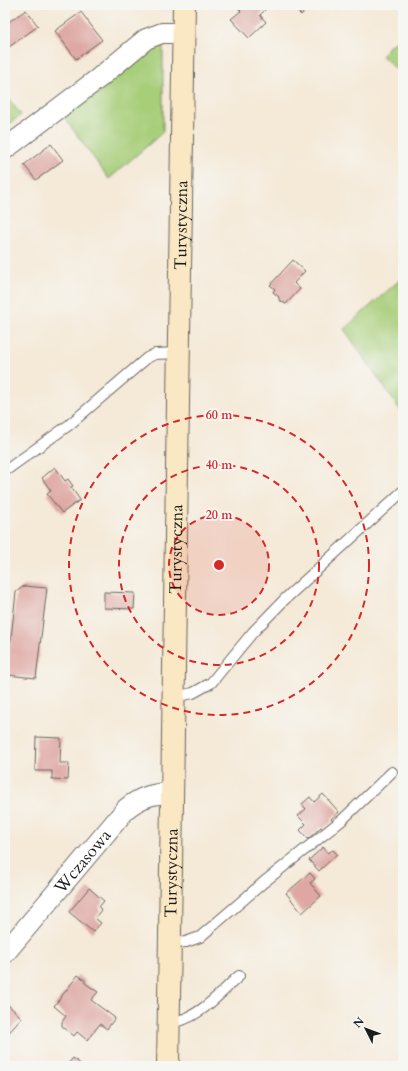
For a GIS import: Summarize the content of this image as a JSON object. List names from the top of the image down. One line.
{"streets":{"main road":["Turystyczna"],"street":["Wczasowa"]},"crossings":[["Turystyczna","Wczasowa"]],"north":"top left","rings":["60 m","40 m","20 m"]}
